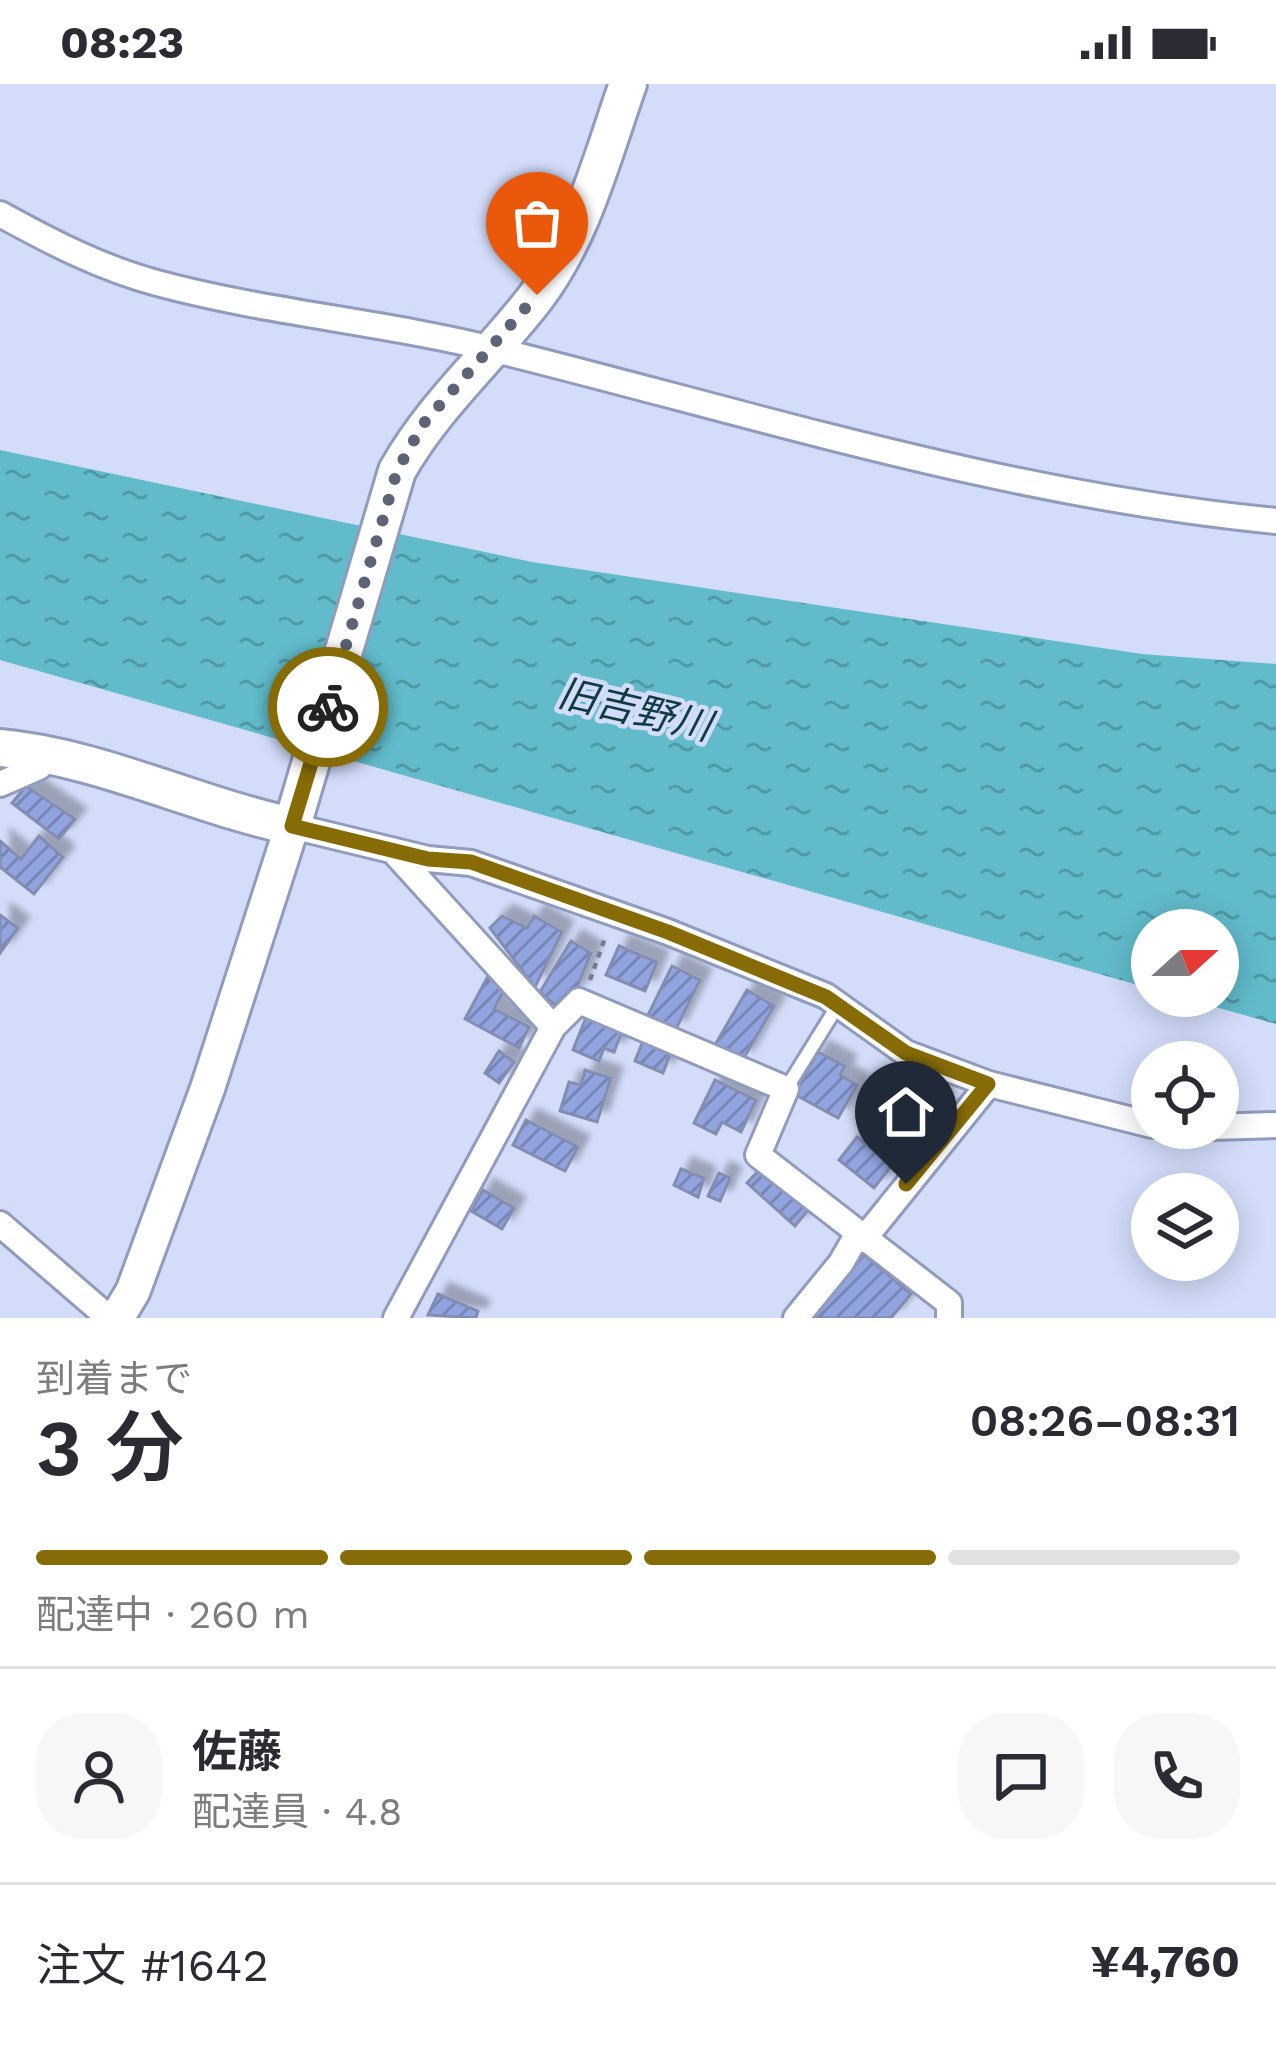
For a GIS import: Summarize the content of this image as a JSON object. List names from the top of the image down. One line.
{"water":["旧吉野川"],"north":"right","page":{"status":"08:23","heading":["3 分","到着まで","08:26–08:31"],"panel":["佐藤","配達員 · 4.8","注文 #1642","¥4,760"],"bar":"配達中 · 260 m"}}
